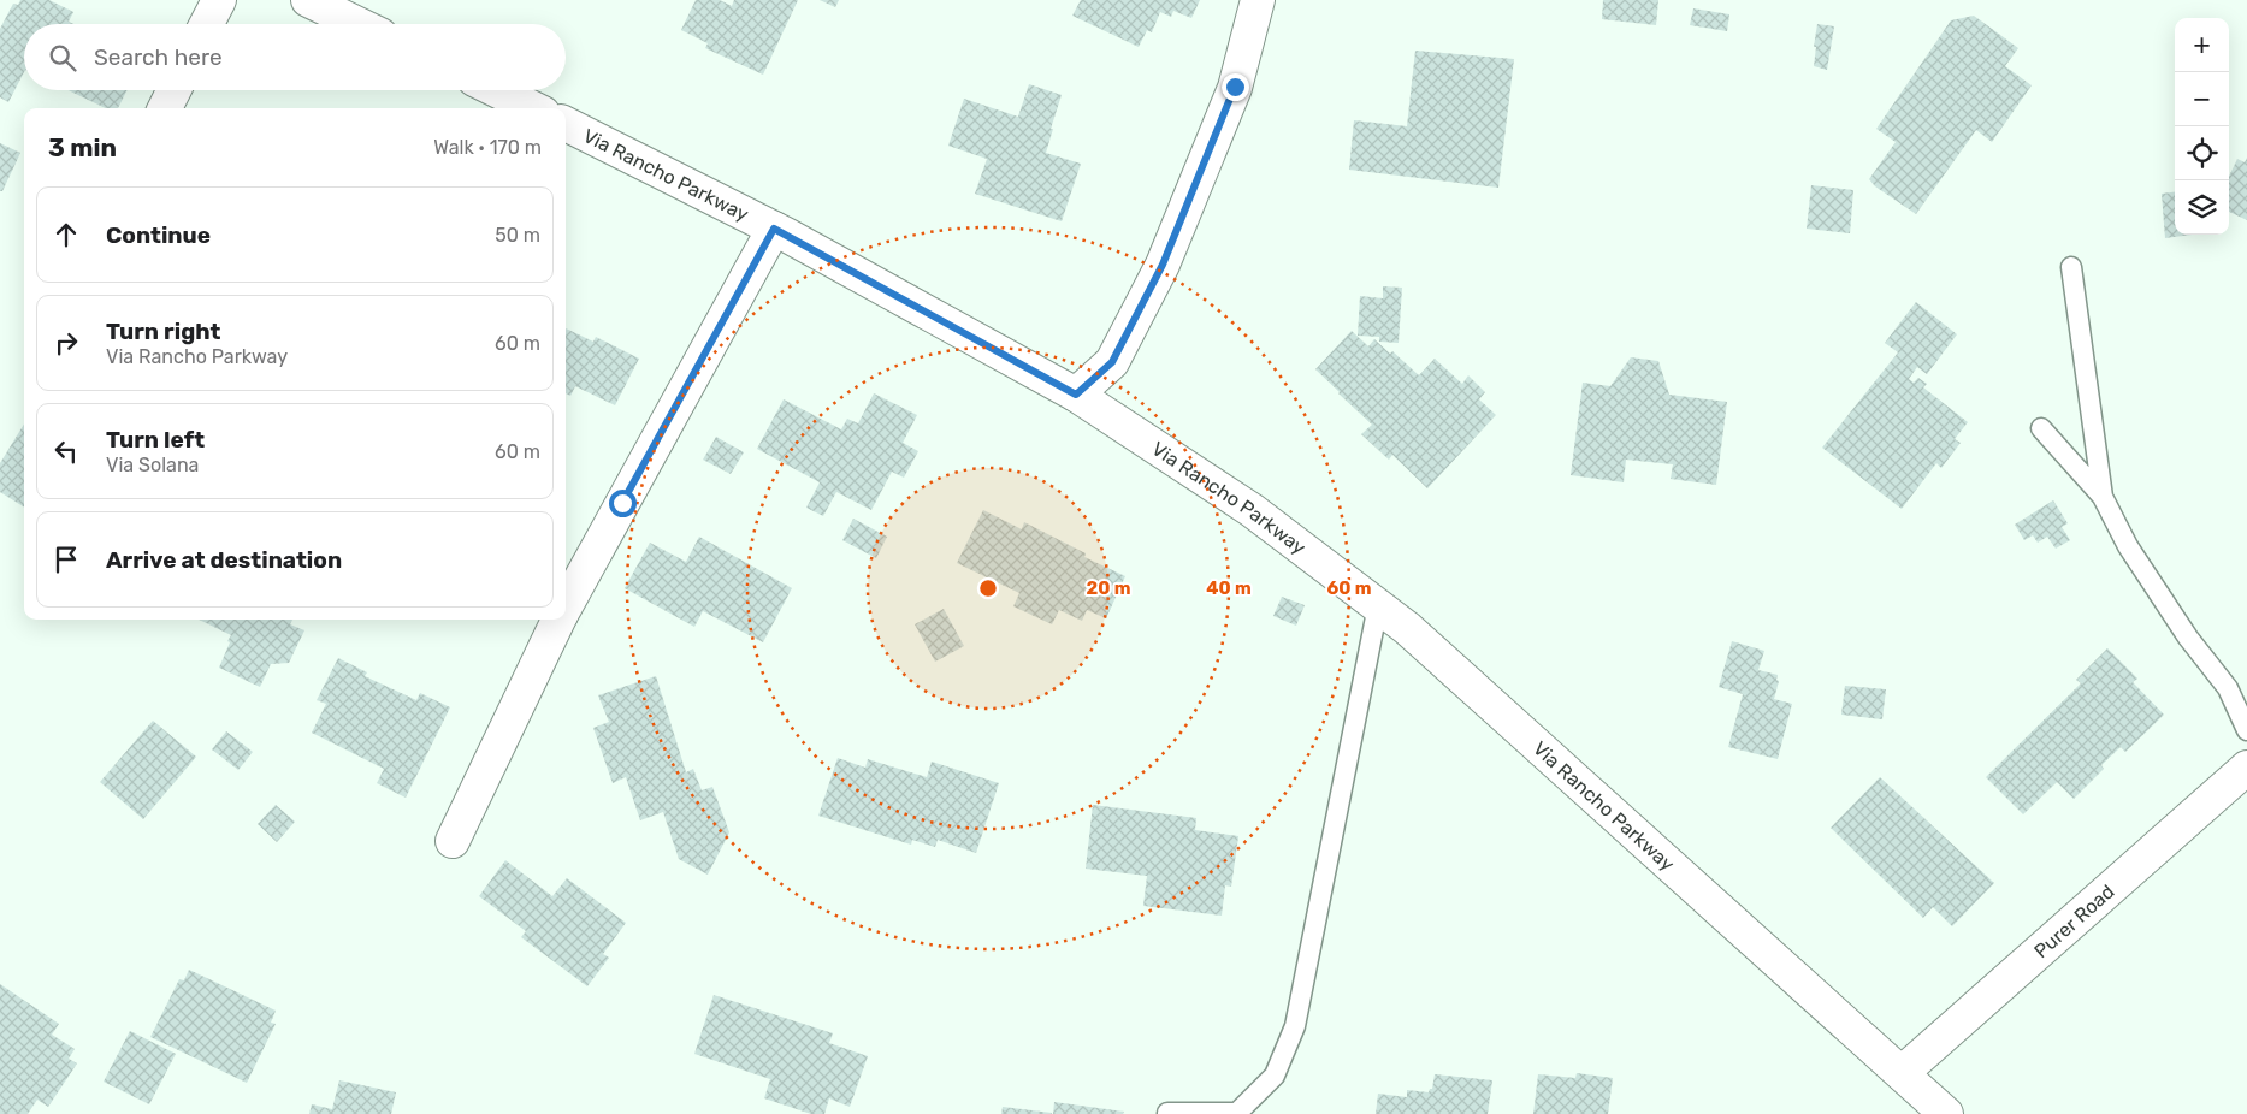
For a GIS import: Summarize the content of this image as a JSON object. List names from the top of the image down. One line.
{"streets":{"main road":["Via Rancho Parkway","Purer Road"]},"crossings":[["Via Rancho Parkway","Purer Road"]],"page":{"map_buttons":["+","−"],"search":"Search here","heading":["3 min","Walk · 170 m"],"list":[["Continue","50 m"],["Turn right","Via Rancho Parkway","60 m"],["Turn left","Via Solana","60 m"],"Arrive at destination"]},"rings":["20 m","40 m","60 m"]}
